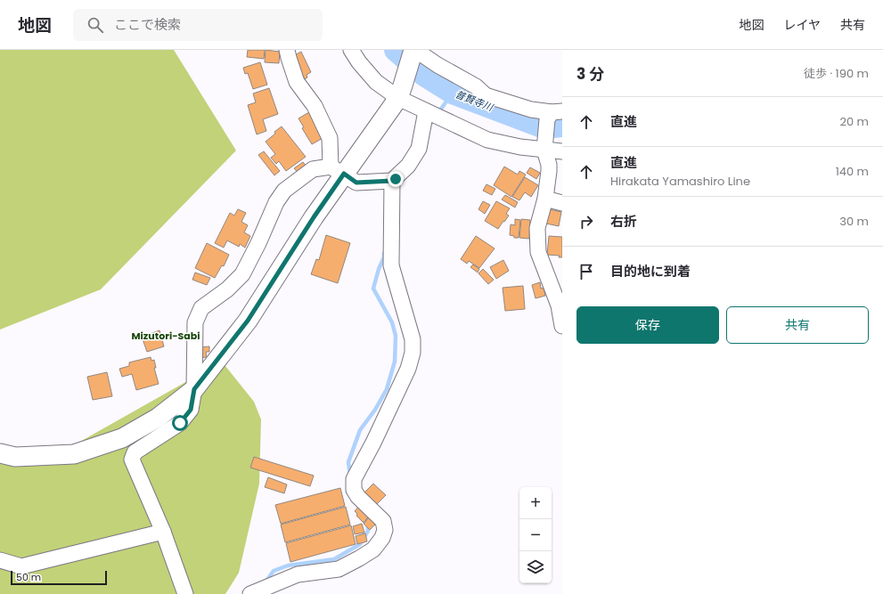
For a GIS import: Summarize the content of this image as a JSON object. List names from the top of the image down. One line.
{"districts":["Mizutori-Sabi"],"water":["普賢寺川"],"scale_bar":"50 m","page":{"header":"地図","search":"ここで検索","nav":["地図","レイヤ","共有"],"heading":["3 分","徒歩 · 190 m"],"list":[["直進","20 m"],["直進","Hirakata Yamashiro Line","140 m"],["右折","30 m"],"目的地に到着"],"buttons":["保存","共有"],"map_buttons":["+","−"],"scale":"50 m"}}
